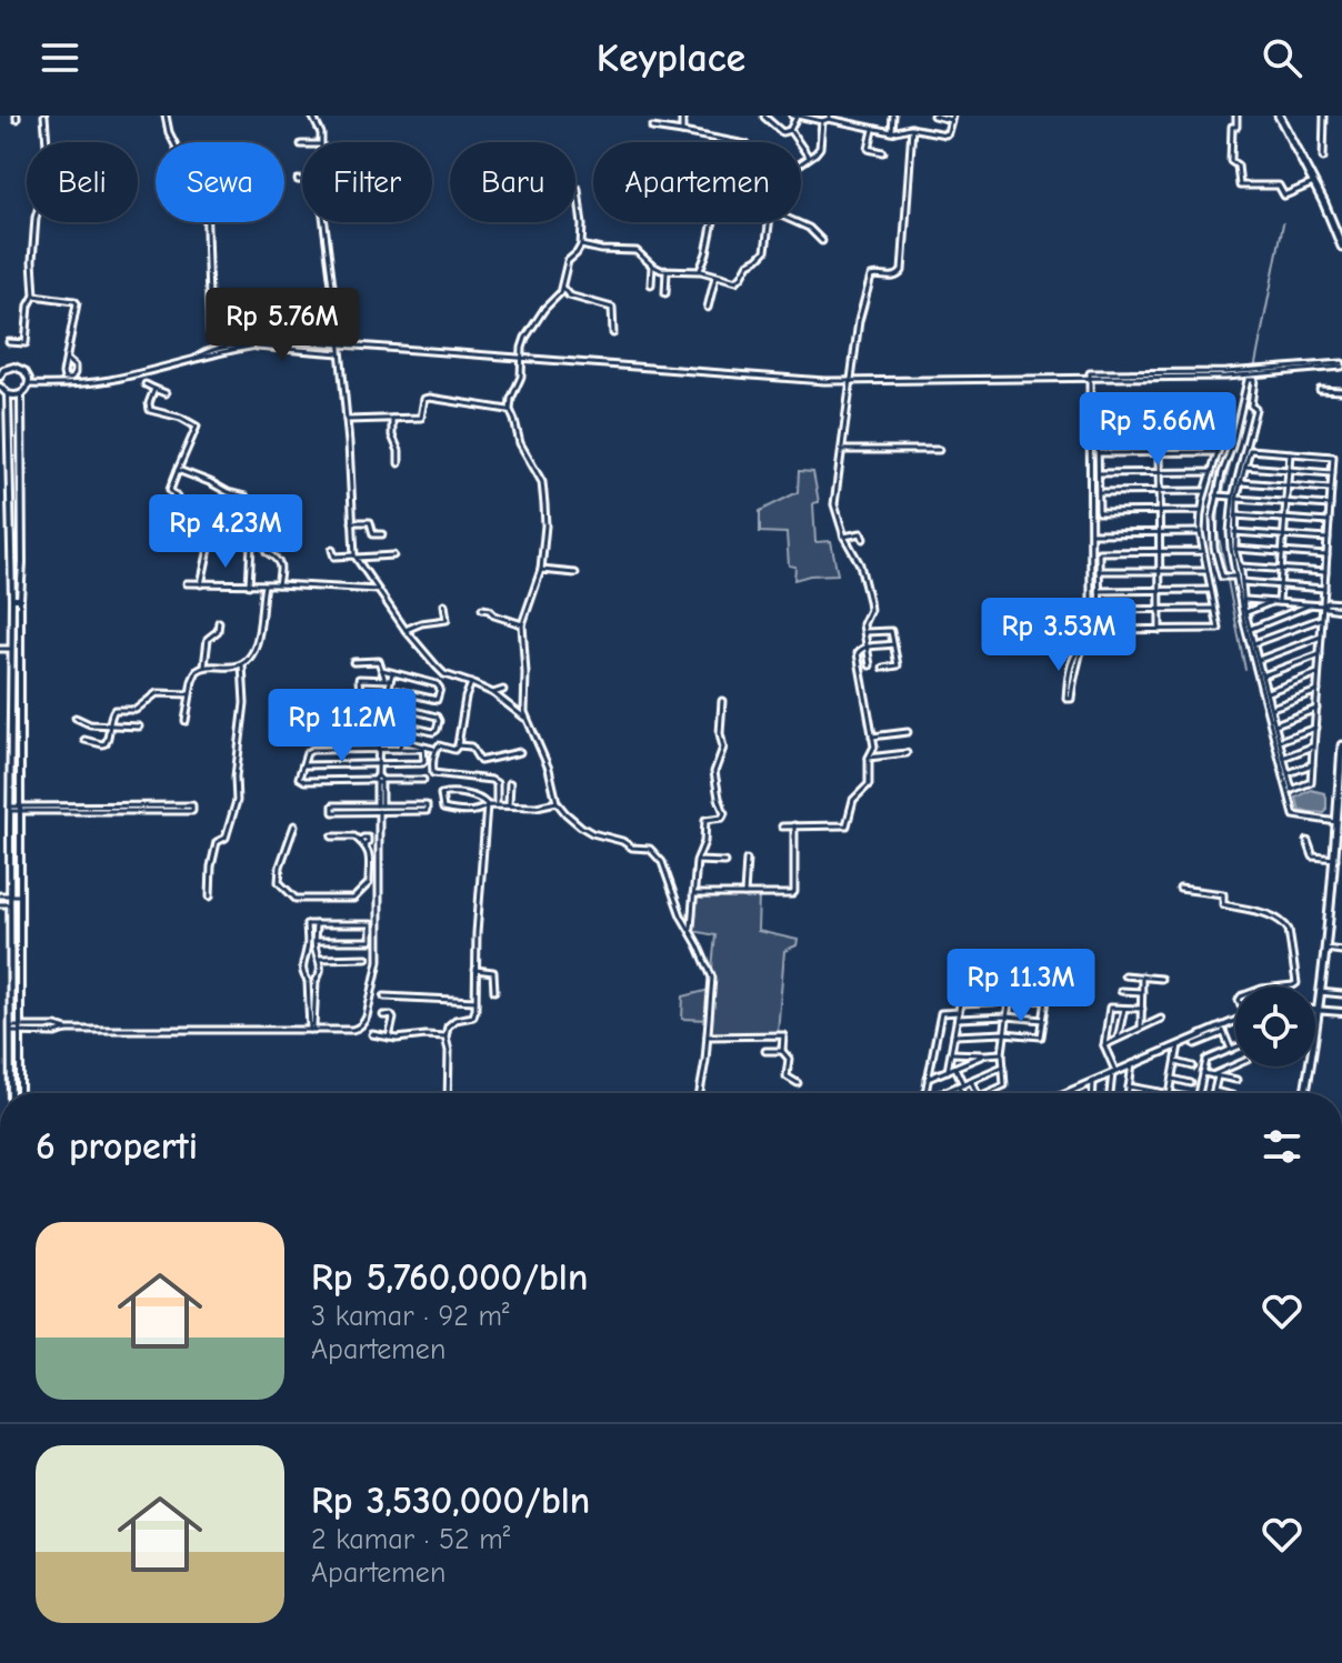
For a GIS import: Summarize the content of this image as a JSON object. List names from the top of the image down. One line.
{"page":{"header":"Keyplace","chip":["Beli","Sewa","Filter","Baru","Apartemen"],"price":["Rp 5.76M","Rp 5.66M","Rp 4.23M","Rp 3.53M","Rp 11.2M","Rp 11.3M"],"heading":"6 properti","list":[{"name":"Rp 5,760,000/bln","note":"3 kamar · 92 m² · Apartemen"},{"name":"Rp 3,530,000/bln","note":"2 kamar · 52 m² · Apartemen"}]}}
